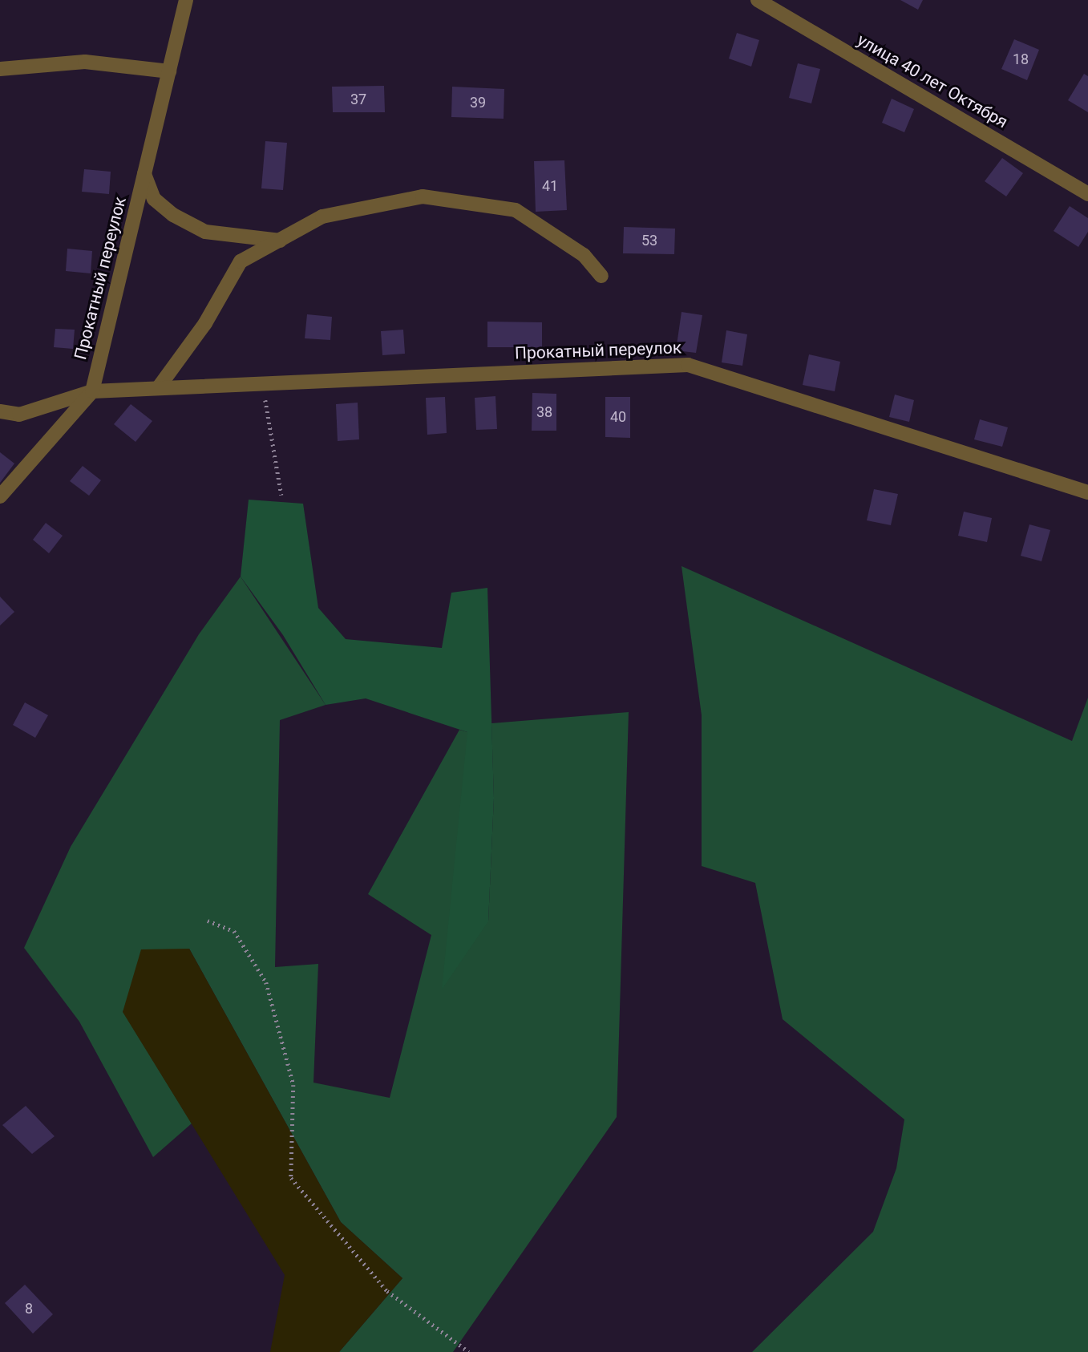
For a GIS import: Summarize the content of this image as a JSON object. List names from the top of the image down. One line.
{"streets":{"street":["улица 40 лет Октября","Прокатный переулок"]},"house_numbers":["18","37","39","41","53","38","40","8"]}
